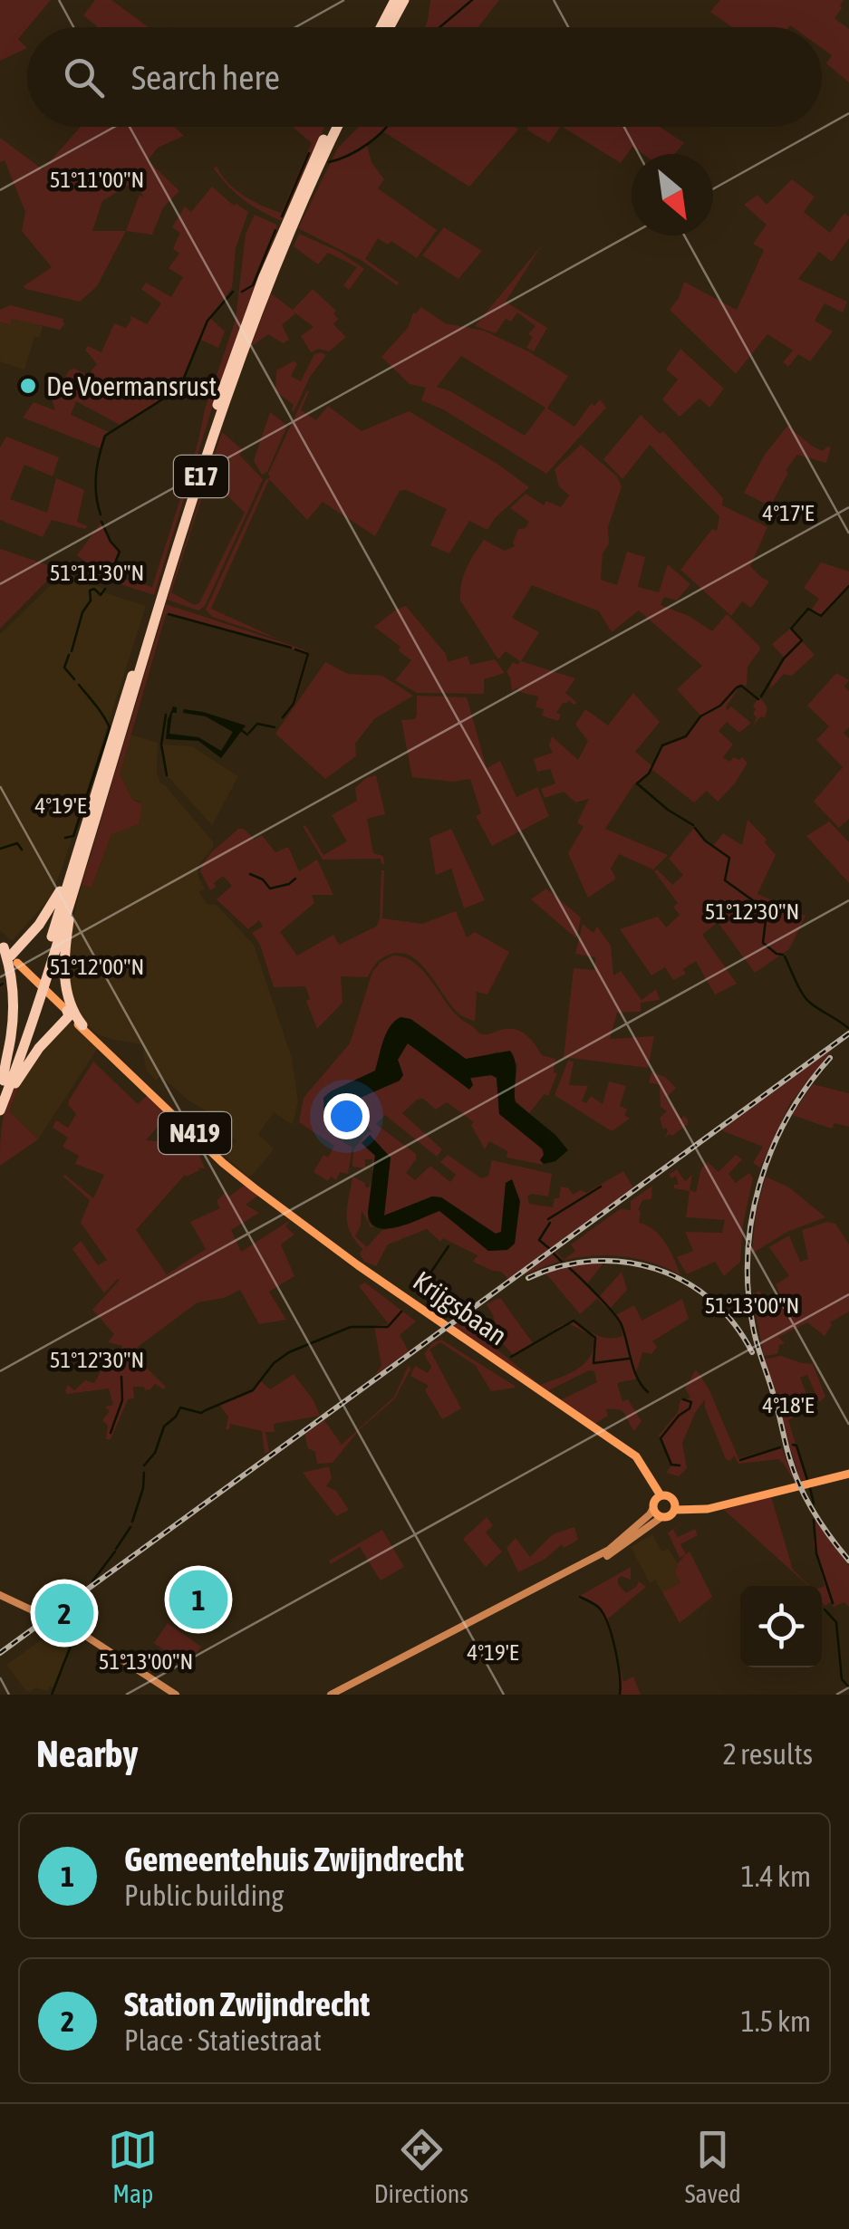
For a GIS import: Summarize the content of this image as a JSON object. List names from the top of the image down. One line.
{"streets":{"highway":["E17"],"main road":["N419","Krijgsbaan"]},"crossings":[["N419","Krijgsbaan"]],"places":["De Voermansrust"],"north":"bottom right","page":{"search":"Search here","pins":["1","2"],"heading":["Nearby","2 results"],"list":[{"mark":"1","name":"Gemeentehuis Zwijndrecht","note":"Public building","value":"1.4 km"},{"mark":"2","name":"Station Zwijndrecht","note":"Place · Statiestraat","value":"1.5 km"}],"nav":["Map","Directions","Saved"]},"coordinates":["51°11'00\"N","4°17'E","51°11'30\"N","4°19'E","51°12'30\"N","51°12'00\"N","51°13'00\"N","4°18'E"]}
